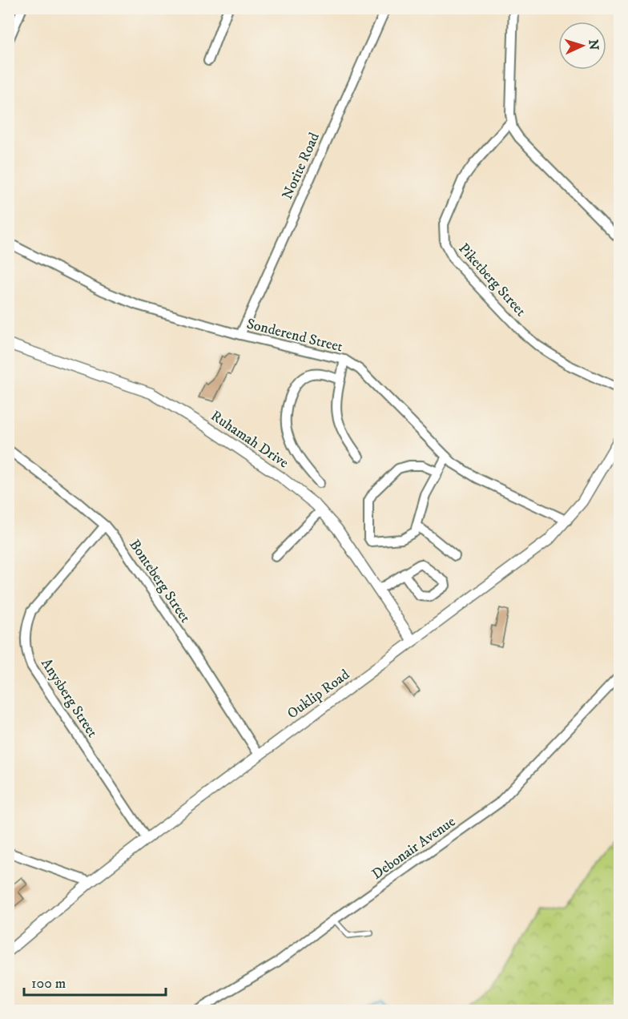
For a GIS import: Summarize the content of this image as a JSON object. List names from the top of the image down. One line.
{"streets":{"street":["Norite Road","Piketberg Street","Sonderend Street","Ruhamah Drive","Bonteberg Street","Ouklip Road","Anysberg Street","Debonair Avenue"]},"crossings":[["Norite Road","Sonderend Street"],["Sonderend Street","Ouklip Road"],["Ruhamah Drive","Ouklip Road"],["Bonteberg Street","Ouklip Road"],["Bonteberg Street","Anysberg Street"],["Ouklip Road","Anysberg Street"]],"scale_bar":"100 m","north":"right"}
